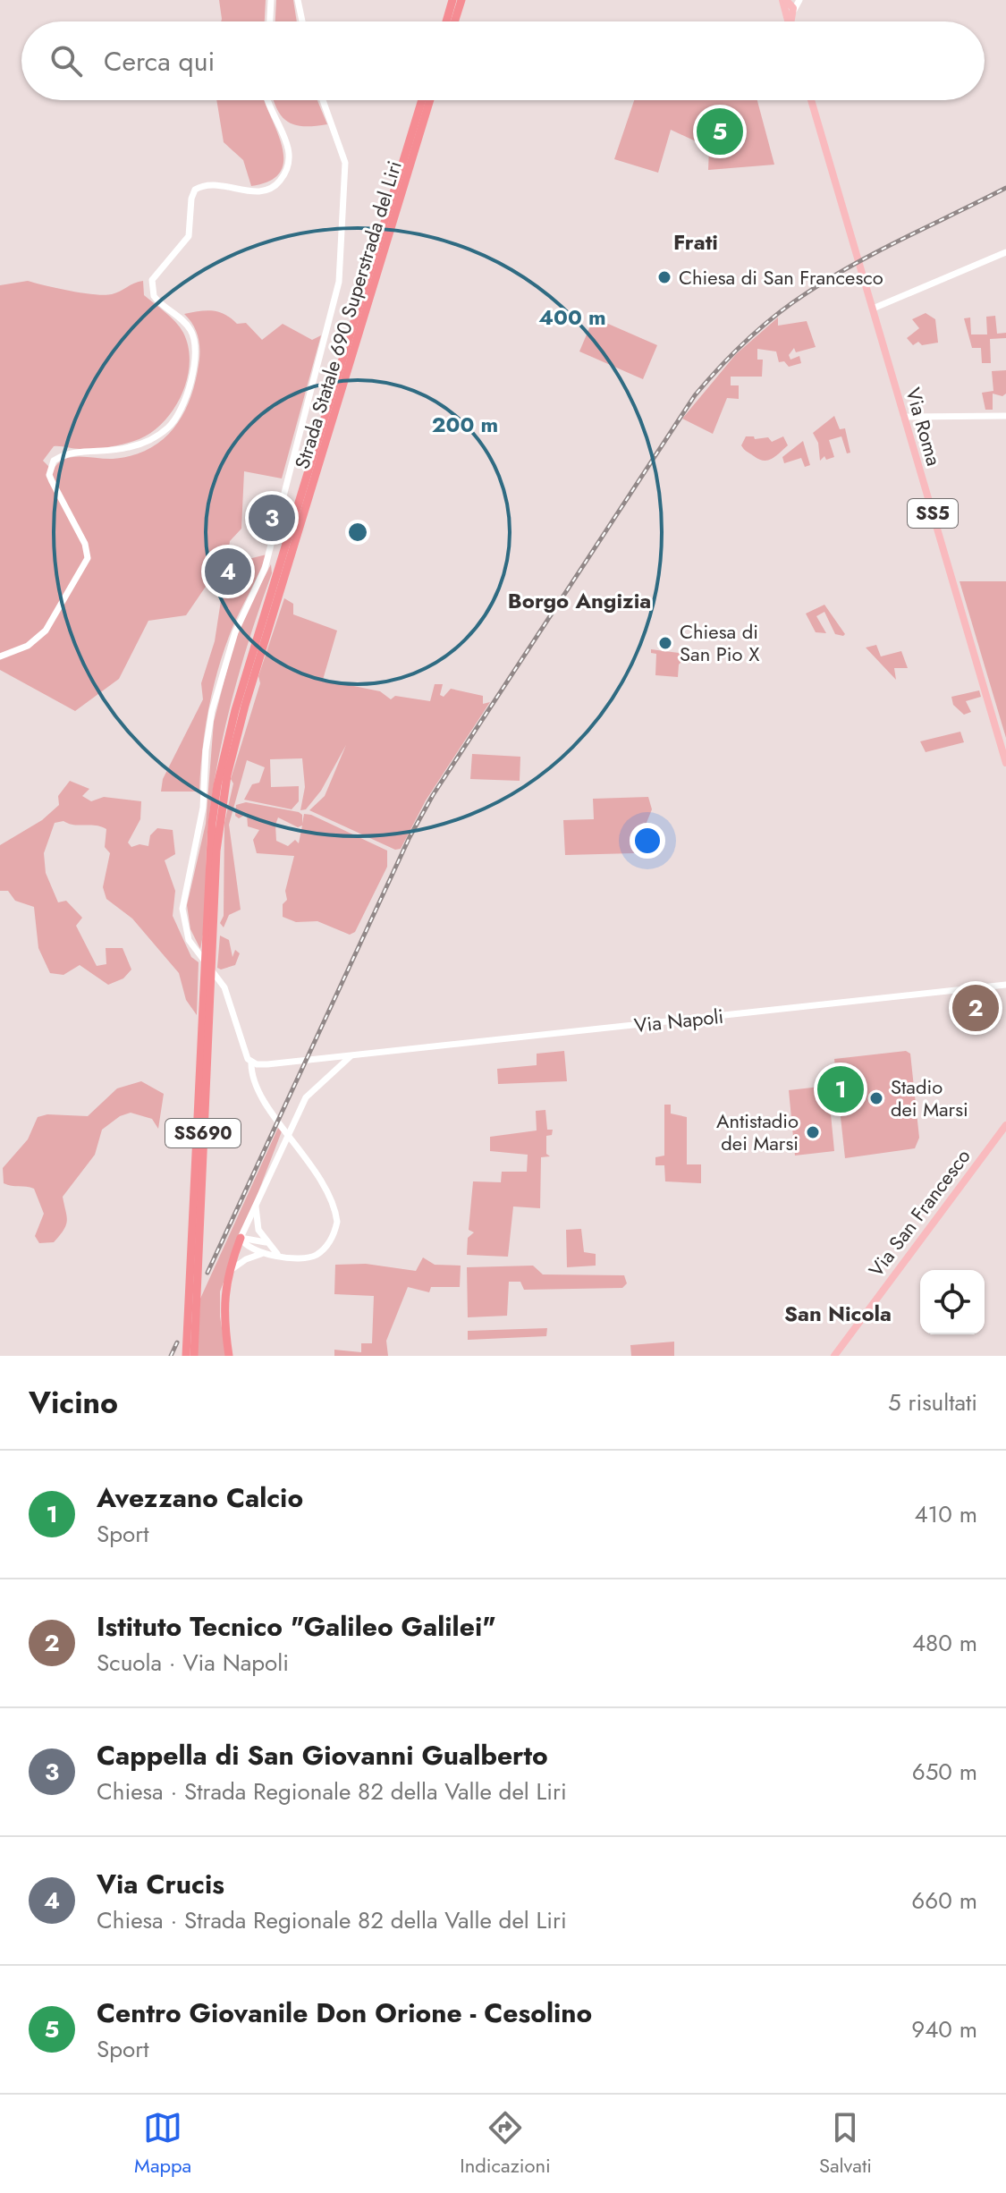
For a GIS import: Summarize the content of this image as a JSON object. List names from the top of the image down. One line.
{"streets":{"highway":["Strada Statale 690 Superstrada del Liri","SS690"],"main road":["Via Roma","SS5","Via Napoli","Via San Francesco"]},"districts":["Frati","Borgo Angizia","San Nicola"],"places":["Chiesa di San Francesco","Chiesa di San Pio X","Stadio dei Marsi","Antistadio dei Marsi"],"page":{"search":"Cerca qui","pins":["5","3","4","2","1"],"heading":["Vicino","5 risultati"],"list":[{"mark":"1","name":"Avezzano Calcio","note":"Sport","value":"410 m"},{"mark":"2","name":"Istituto Tecnico \"Galileo Galilei\"","note":"Scuola · Via Napoli","value":"480 m"},{"mark":"3","name":"Cappella di San Giovanni Gualberto","note":"Chiesa · Strada Regionale 82 della Valle del Liri","value":"650 m"},{"mark":"4","name":"Via Crucis","note":"Chiesa · Strada Regionale 82 della Valle del Liri","value":"660 m"},{"mark":"5","name":"Centro Giovanile Don Orione - Cesolino","note":"Sport","value":"940 m"}],"nav":["Mappa","Indicazioni","Salvati"]},"rings":["400 m","200 m"]}
